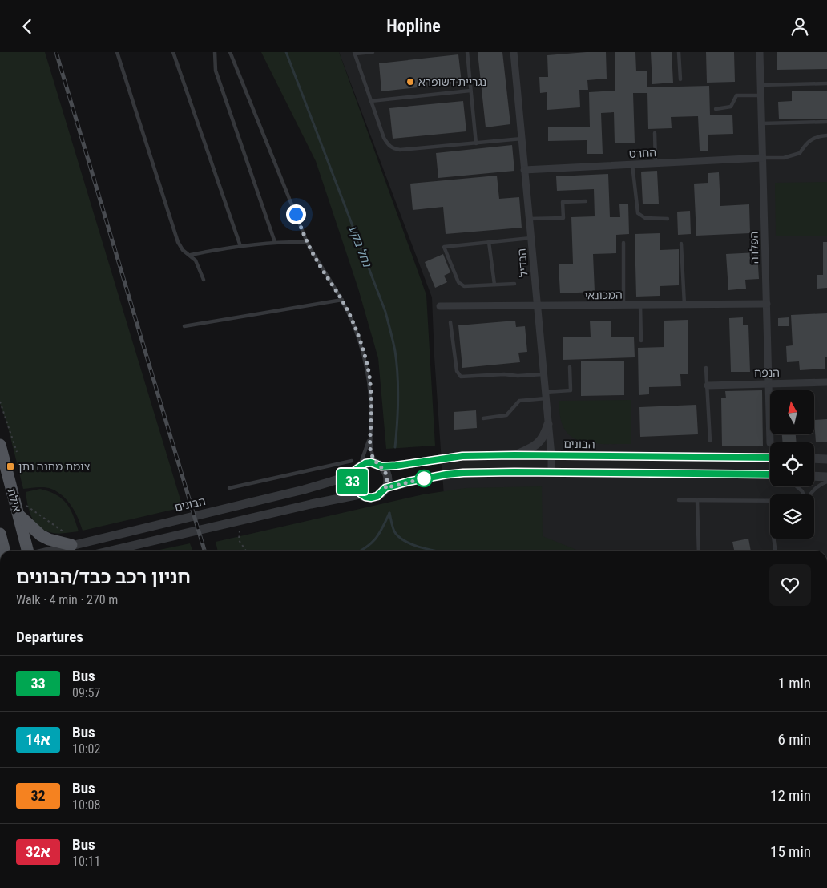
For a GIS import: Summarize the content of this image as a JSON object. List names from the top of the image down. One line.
{"streets":{"main road":["אילת"],"street":["החרט","הפלדה","הבדיל","המכונאי","הנפח","הבונים"]},"crossings":[["החרט","הפלדה"],["החרט","הבדיל"],["הפלדה","המכונאי"],["הפלדה","הנפח"],["הבדיל","המכונאי"],["הבדיל","הבונים"]],"water":["נחל בקע"],"places":{"other":["נגריית דשופרא"],"transit":["צומת מחנה נתן"]},"lines":["bus line 33"],"north":"top","page":{"header":"Hopline","on_map":"33","heading":[["חניון רכב כבד/הבונים","Walk · 4 min · 270 m"],"Departures"],"list":[{"mark":"33","name":"Bus","note":"09:57","value":"1 min"},{"mark":"14א","name":"Bus","note":"10:02","value":"6 min"},{"mark":"32","name":"Bus","note":"10:08","value":"12 min"},{"mark":"32א","name":"Bus","note":"10:11","value":"15 min"}]}}
